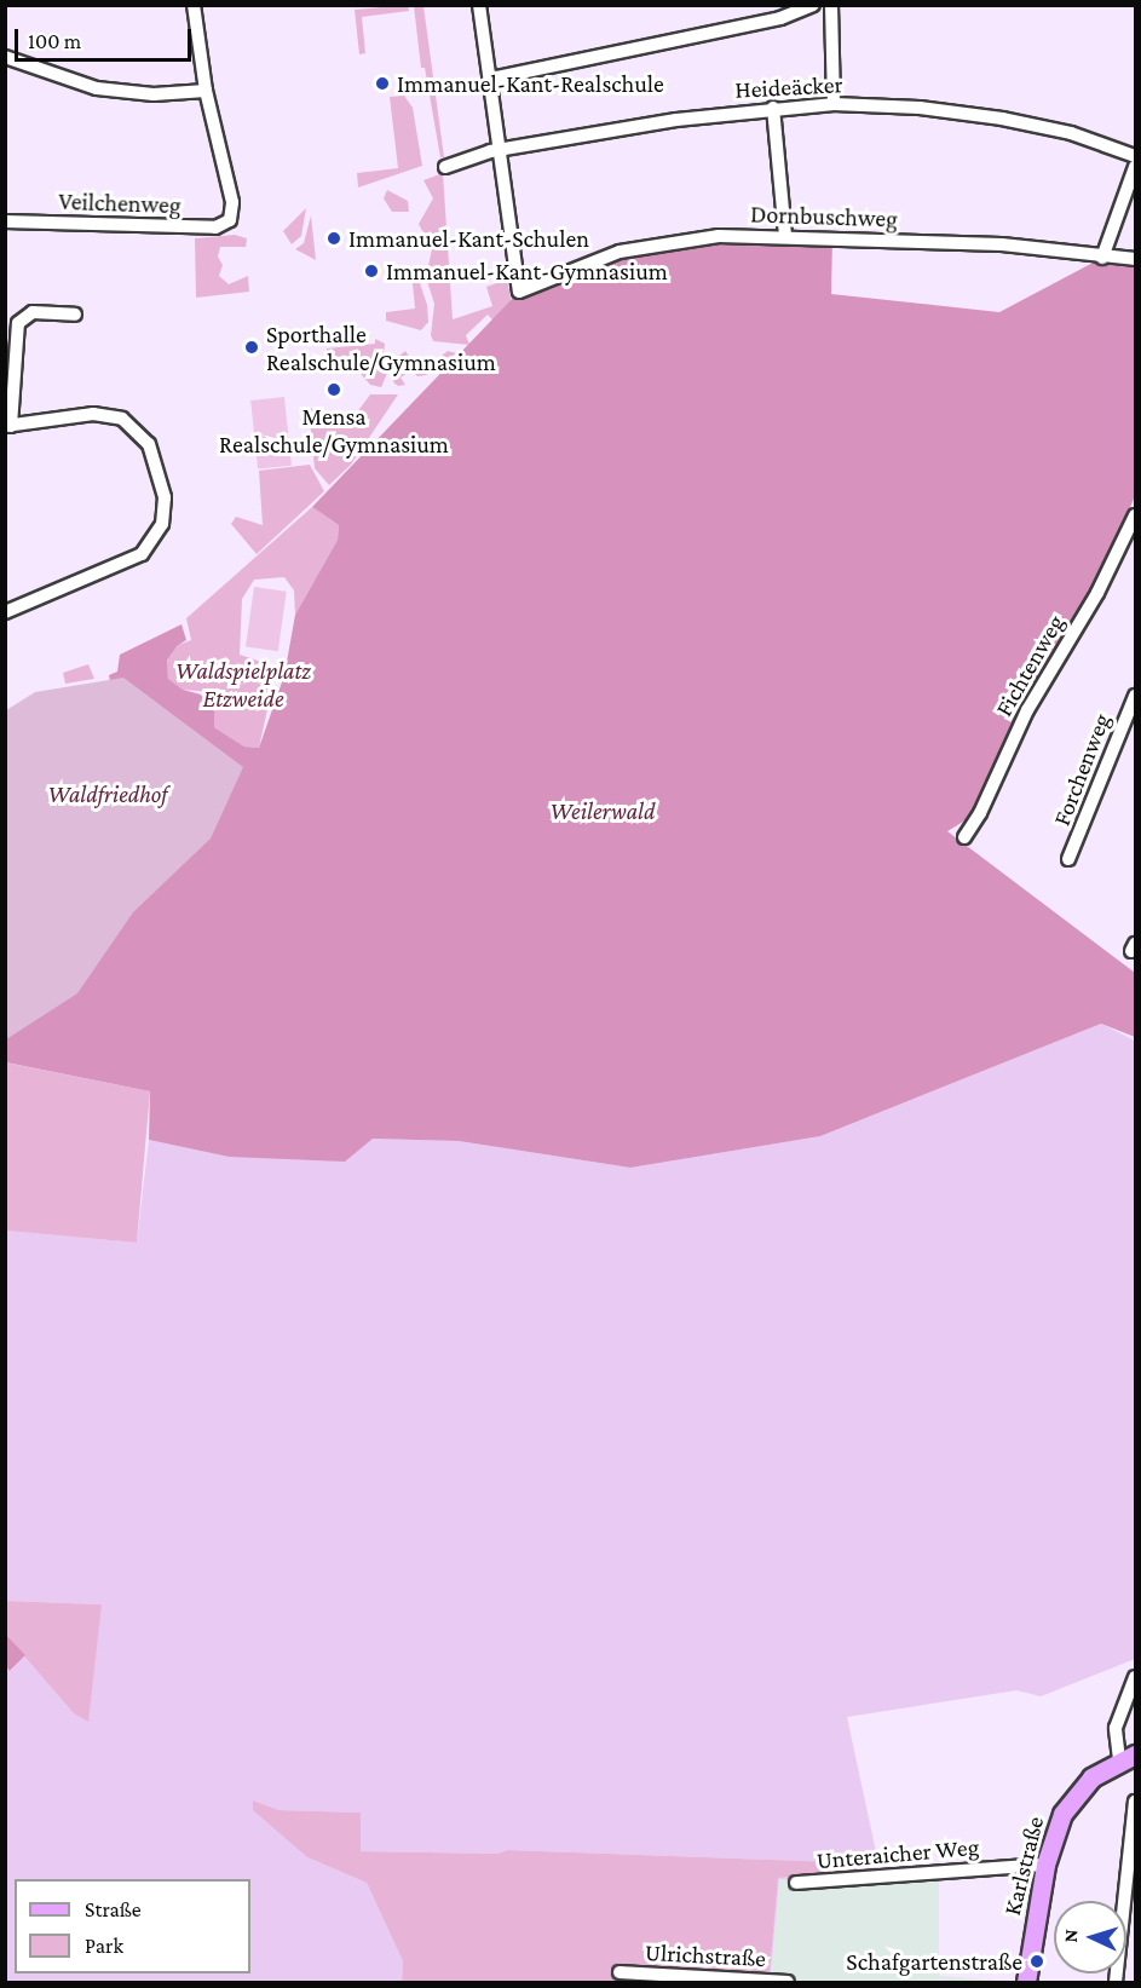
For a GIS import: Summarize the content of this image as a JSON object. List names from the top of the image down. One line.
{"streets":{"main road":["Karlstraße"],"street":["Heideäcker","Veilchenweg","Dornbuschweg","Fichtenweg","Forchenweg","Unteraicher Weg","Ulrichstraße"]},"crossings":[["Heideäcker","Dornbuschweg"],["Unteraicher Weg","Karlstraße"]],"parks":["Waldspielplatz Etzweide","Waldfriedhof","Weilerwald"],"places":["Immanuel-Kant-Realschule","Immanuel-Kant-Schulen","Immanuel-Kant-Gymnasium","Sporthalle Realschule/Gymnasium","Mensa Realschule/Gymnasium","Schafgartenstraße"],"legend":["Straße","Park"],"scale_bar":"100 m","north":"left"}
